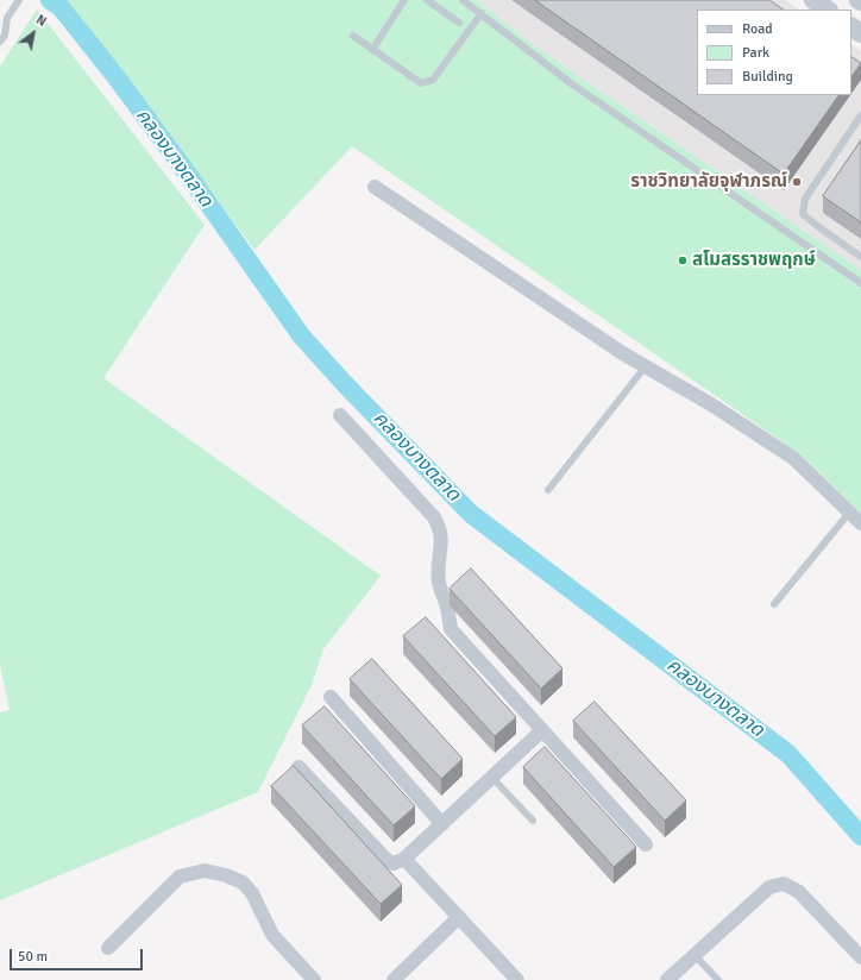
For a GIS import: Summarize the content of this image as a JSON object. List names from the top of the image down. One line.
{"water":["คลองบางตลาด"],"places":["ราชวิทยาลัยจุฬาภรณ์","สโมสรราชพฤกษ์"],"legend":["Road","Park","Building"],"scale_bar":"50 m","north":"top right"}
